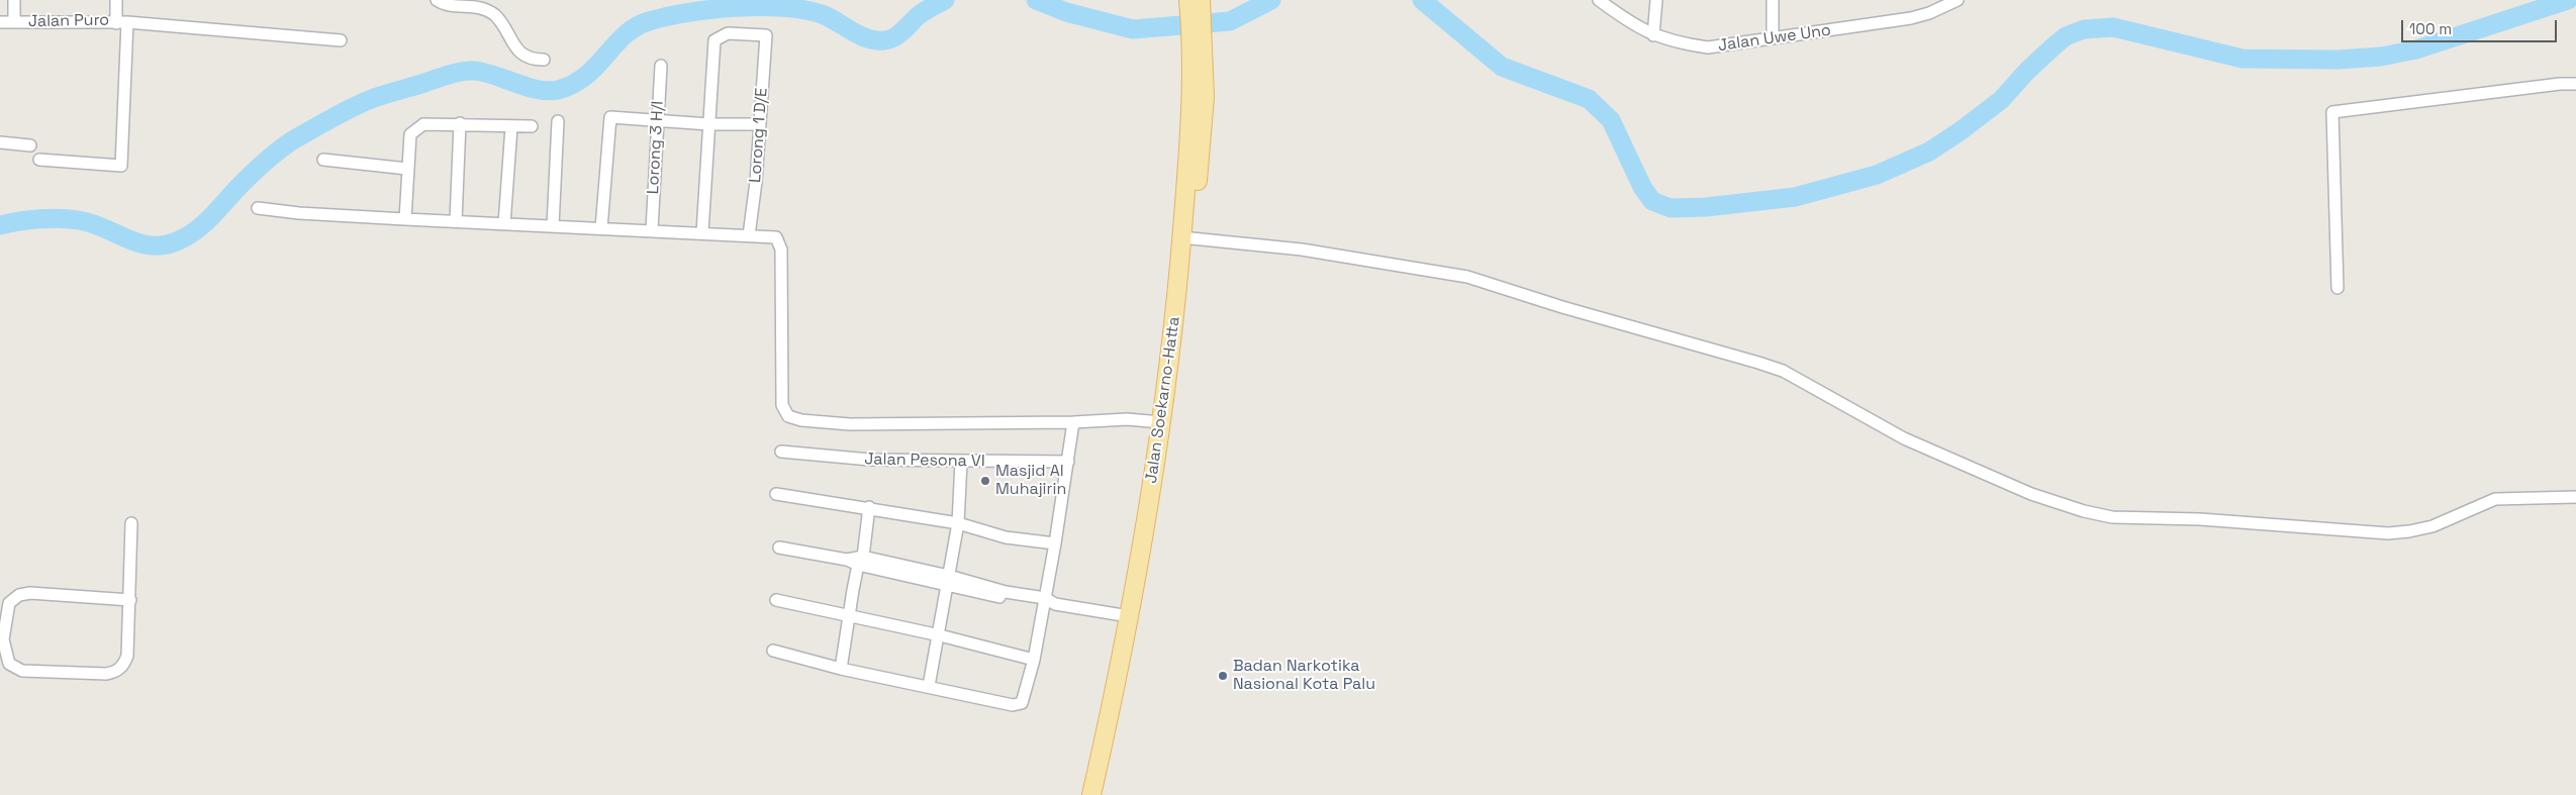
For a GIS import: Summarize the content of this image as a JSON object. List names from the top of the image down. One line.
{"streets":{"main road":["Jalan Soekarno-Hatta"],"street":["Jalan Puro","Jalan Uwe Uno","Lorong 1 D/E","Lorong 3 H/I","Jalan Pesona VI"]},"places":["Masjid Al Muhajirin","Badan Narkotika Nasional Kota Palu"],"scale_bar":"100 m"}
